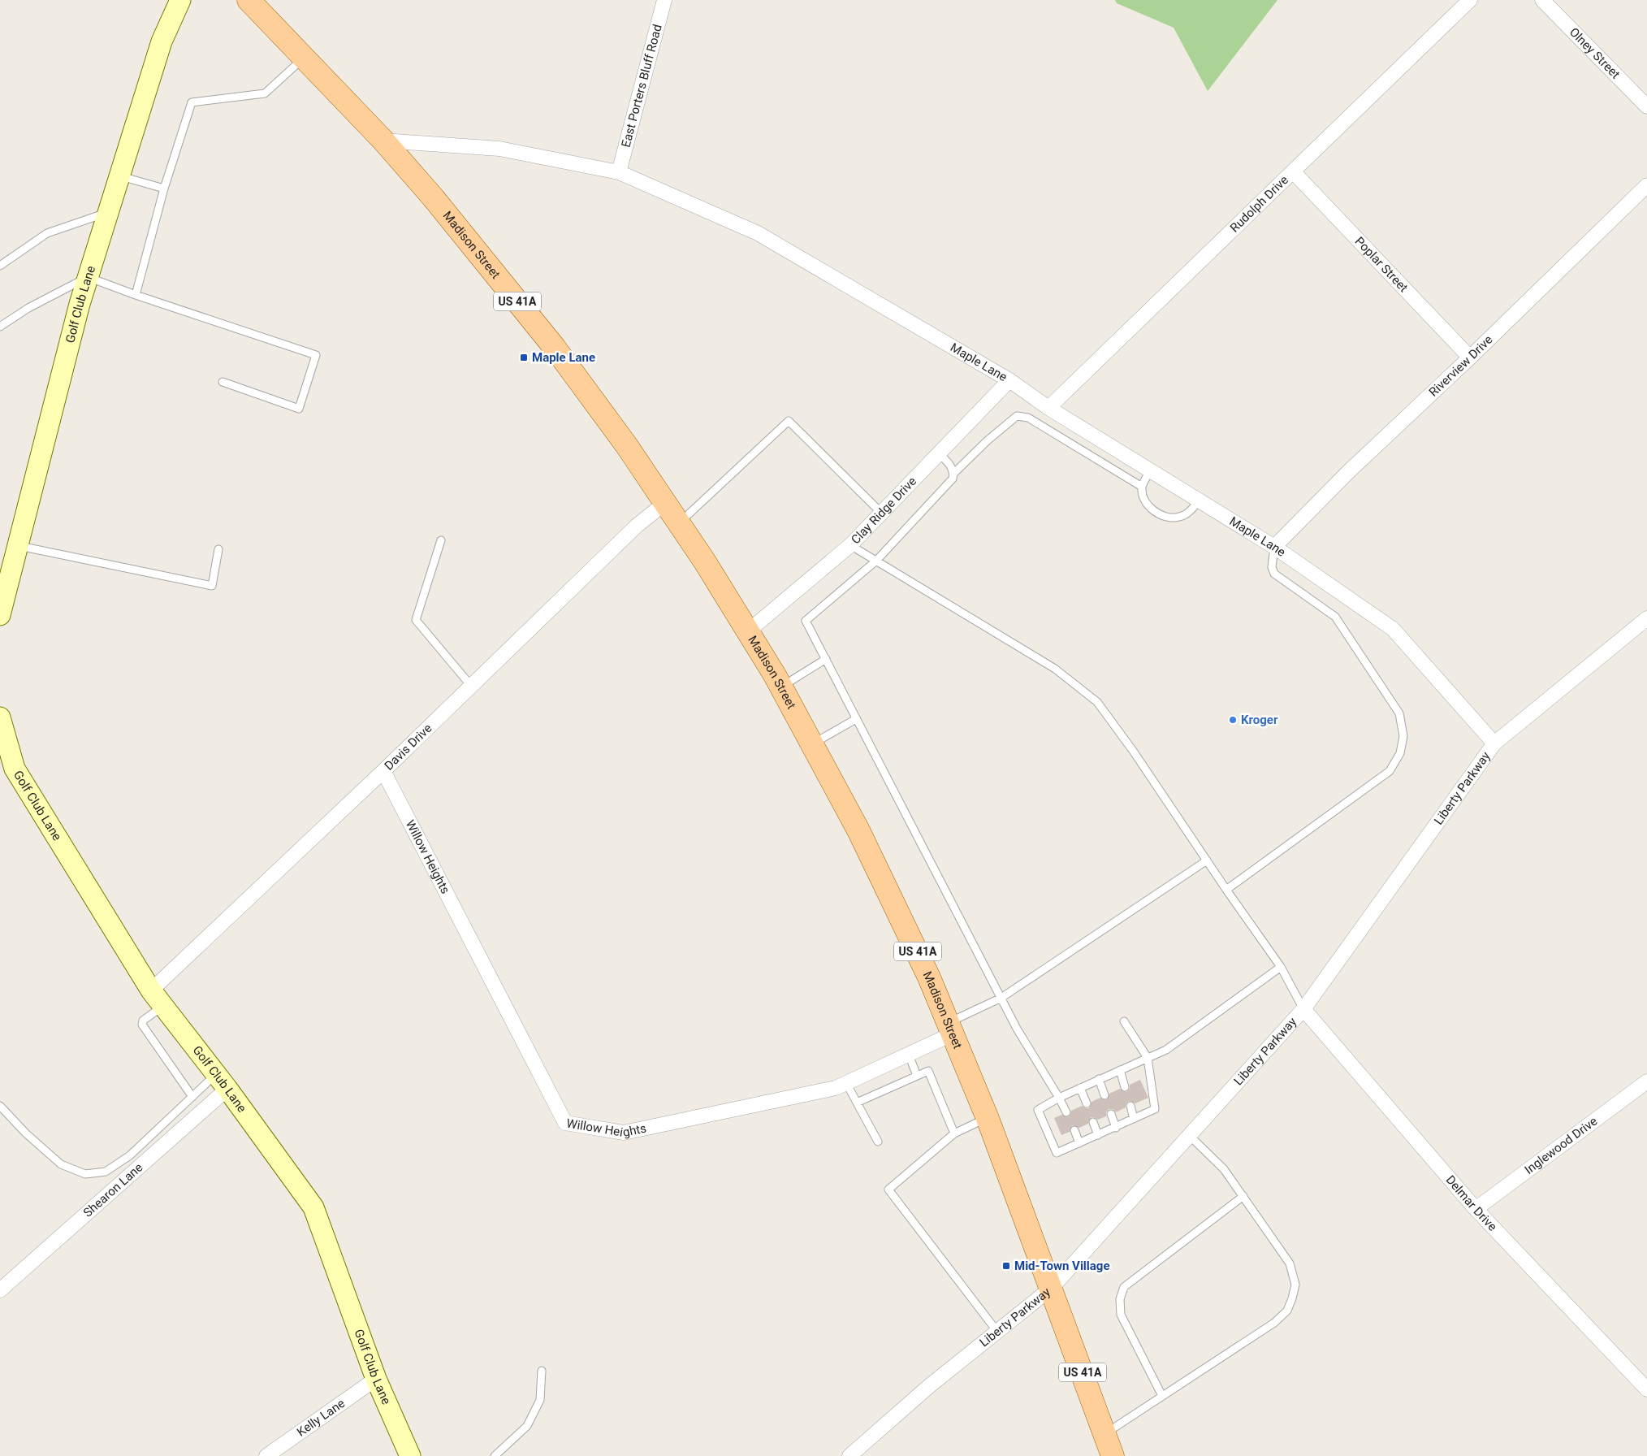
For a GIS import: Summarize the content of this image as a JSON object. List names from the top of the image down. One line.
{"streets":{"main road":["Madison Street","US 41A"],"street":["Olney Street","East Porters Bluff Road","Rudolph Drive","Poplar Street","Golf Club Lane","Maple Lane","Riverview Drive","Clay Ridge Drive","Davis Drive","Liberty Parkway","Willow Heights","Inglewood Drive","Shearon Lane","Delmar Drive","Kelly Lane"]},"crossings":[["East Porters Bluff Road","Maple Lane"],["Rudolph Drive","Poplar Street"],["Rudolph Drive","Maple Lane"],["Madison Street","Maple Lane"],["Madison Street","Clay Ridge Drive"],["Madison Street","Davis Drive"],["Madison Street","Liberty Parkway"],["Madison Street","Willow Heights"],["Poplar Street","Riverview Drive"],["Golf Club Lane","Davis Drive"],["Golf Club Lane","Shearon Lane"],["Golf Club Lane","Kelly Lane"],["Maple Lane","Riverview Drive"],["Maple Lane","Clay Ridge Drive"],["Maple Lane","Liberty Parkway"],["Davis Drive","Willow Heights"],["Liberty Parkway","Delmar Drive"],["Inglewood Drive","Delmar Drive"]],"places":{"transit":["Maple Lane","Mid-Town Village"],"other":["Kroger"]}}
